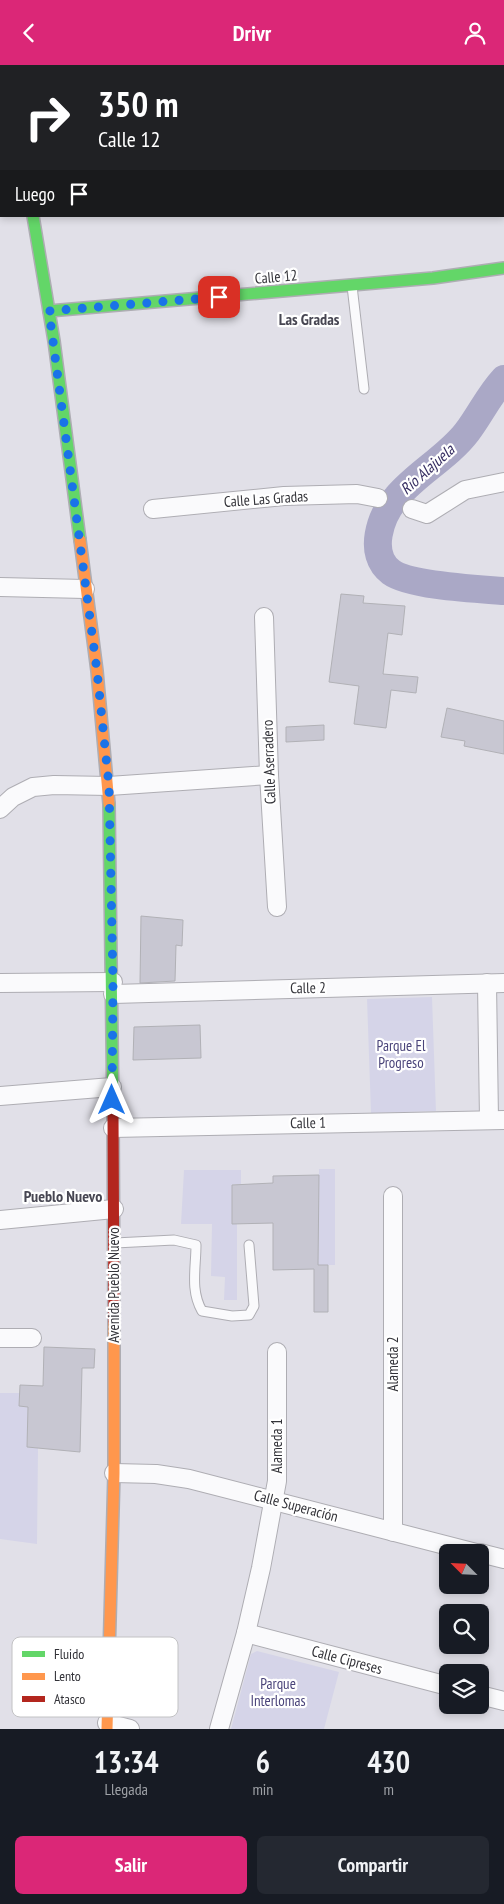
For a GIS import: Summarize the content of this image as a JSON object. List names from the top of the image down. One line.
{"streets":{"street":["Calle 12","Calle Las Gradas","Calle Aserradero","Calle 2","Calle 1","Avenida Pueblo Nuevo","Alameda 2","Alameda 1","Calle Superación","Calle Cipreses"]},"crossings":[["Calle 12","Avenida Pueblo Nuevo"],["Calle 2","Avenida Pueblo Nuevo"],["Calle 1","Avenida Pueblo Nuevo"],["Avenida Pueblo Nuevo","Calle Superación"],["Alameda 2","Calle Superación"],["Alameda 1","Calle Superación"],["Alameda 1","Calle Cipreses"]],"districts":["Las Gradas","Pueblo Nuevo"],"water":["Río Alajuela"],"parks":["Parque El Progreso","Parque Interlomas"],"legend":["Fluido","Lento","Atasco"],"north":"top left","page":{"header":"Drivr","turn":["350 m","Calle 12"],"then":"Luego","eta":["13:34","Llegada","6","min","430","m"],"buttons":["Salir","Compartir"]}}
